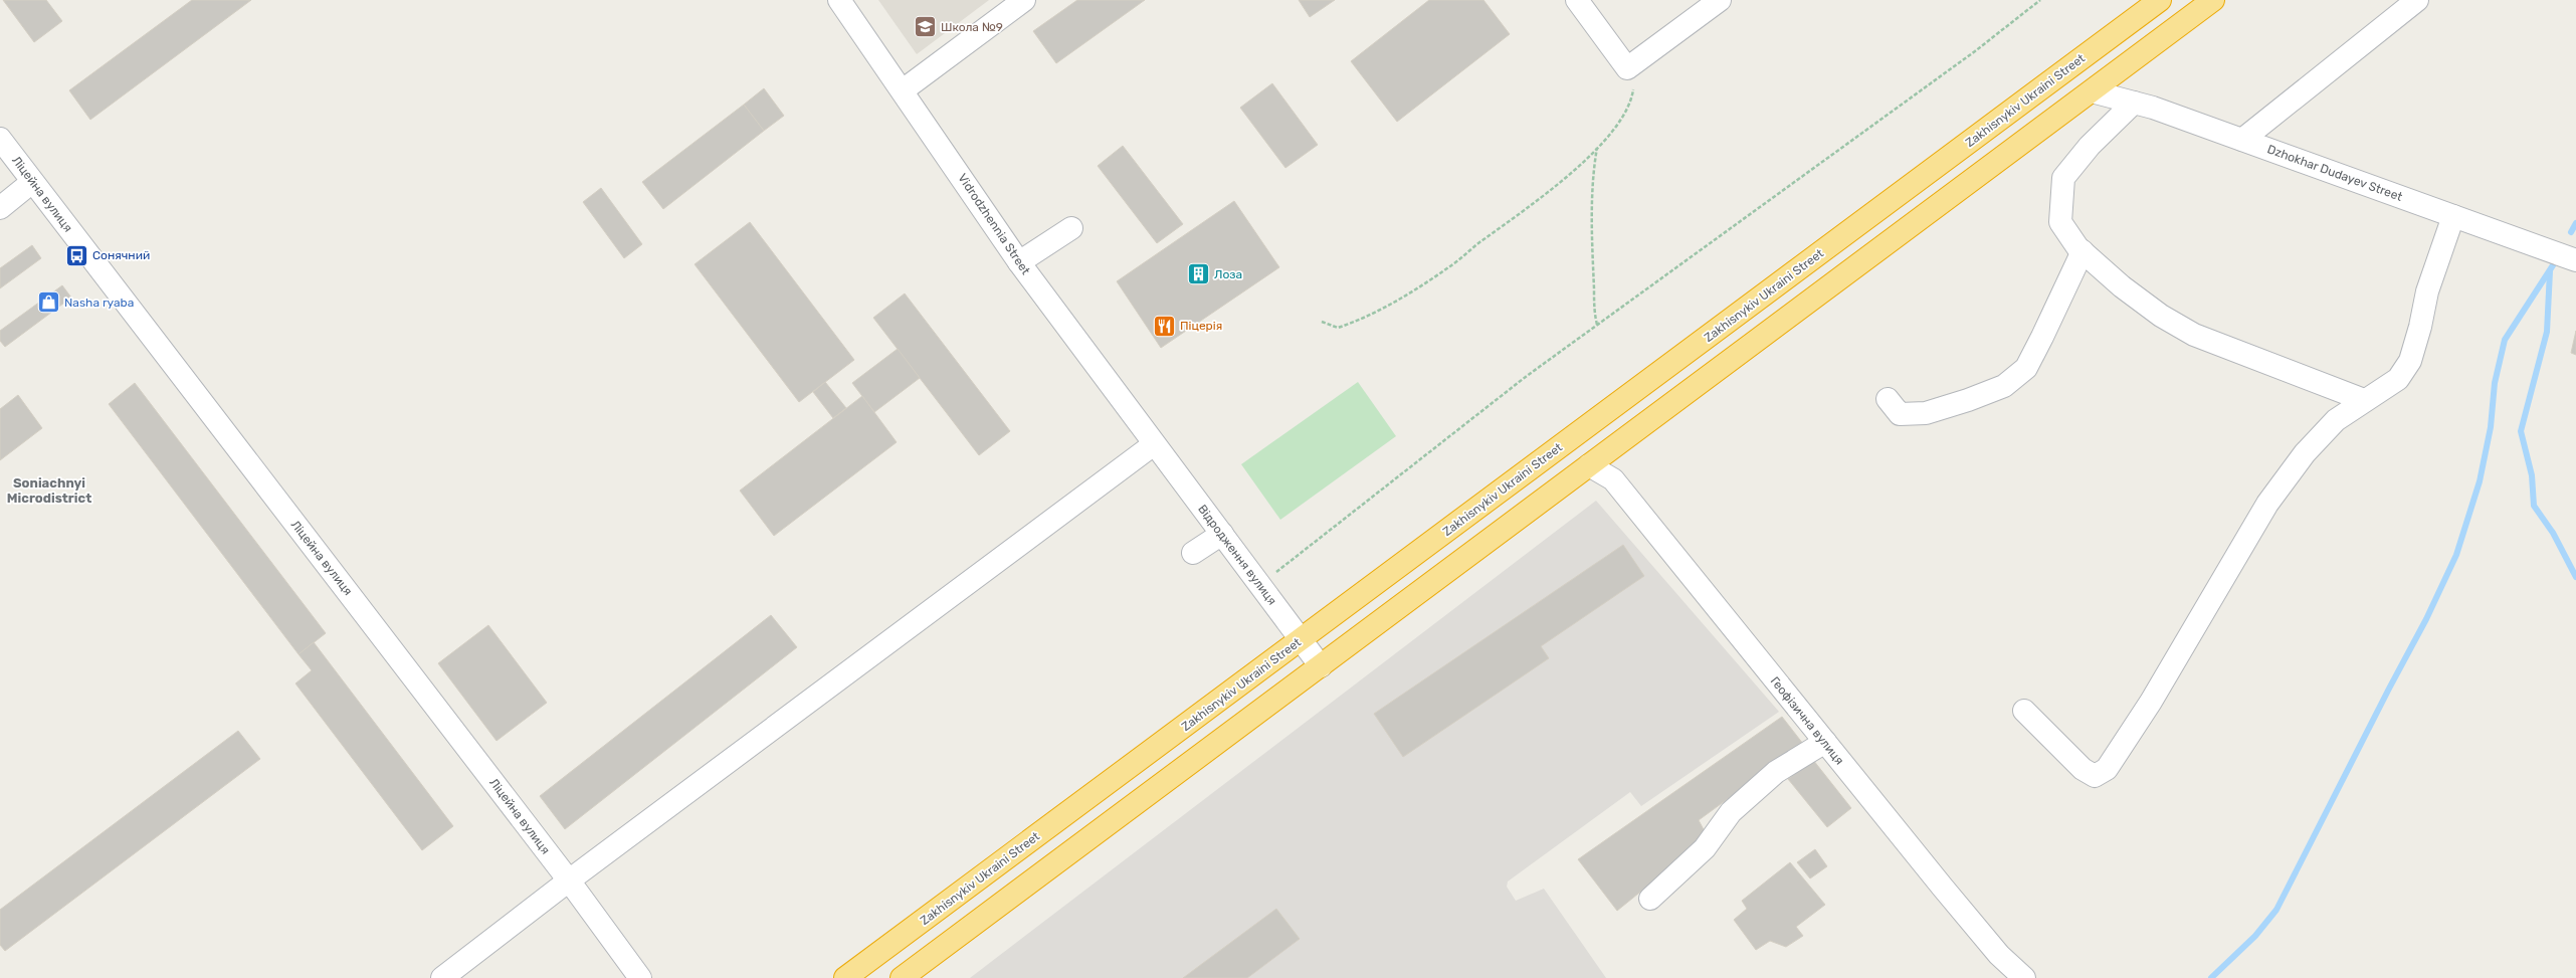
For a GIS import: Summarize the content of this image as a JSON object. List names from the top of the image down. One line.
{"streets":{"highway":["Zakhisnykiv Ukraini Street"],"street":["Dzhokhar Dudayev Street","Ліцейна вулиця","Vidrodzhennia Street","Відродження вулиця","Геофізична вулиця"]},"crossings":[["Zakhisnykiv Ukraini Street","Відродження вулиця"],["Vidrodzhennia Street","Відродження вулиця"]],"districts":["Soniachnyi Microdistrict"],"places":{"school or university":["Школа №9"],"bus stop":["Сонячний"],"building":["Лоза"],"shop":["Nasha ryaba"],"restaurant":["Піцерія"]}}
